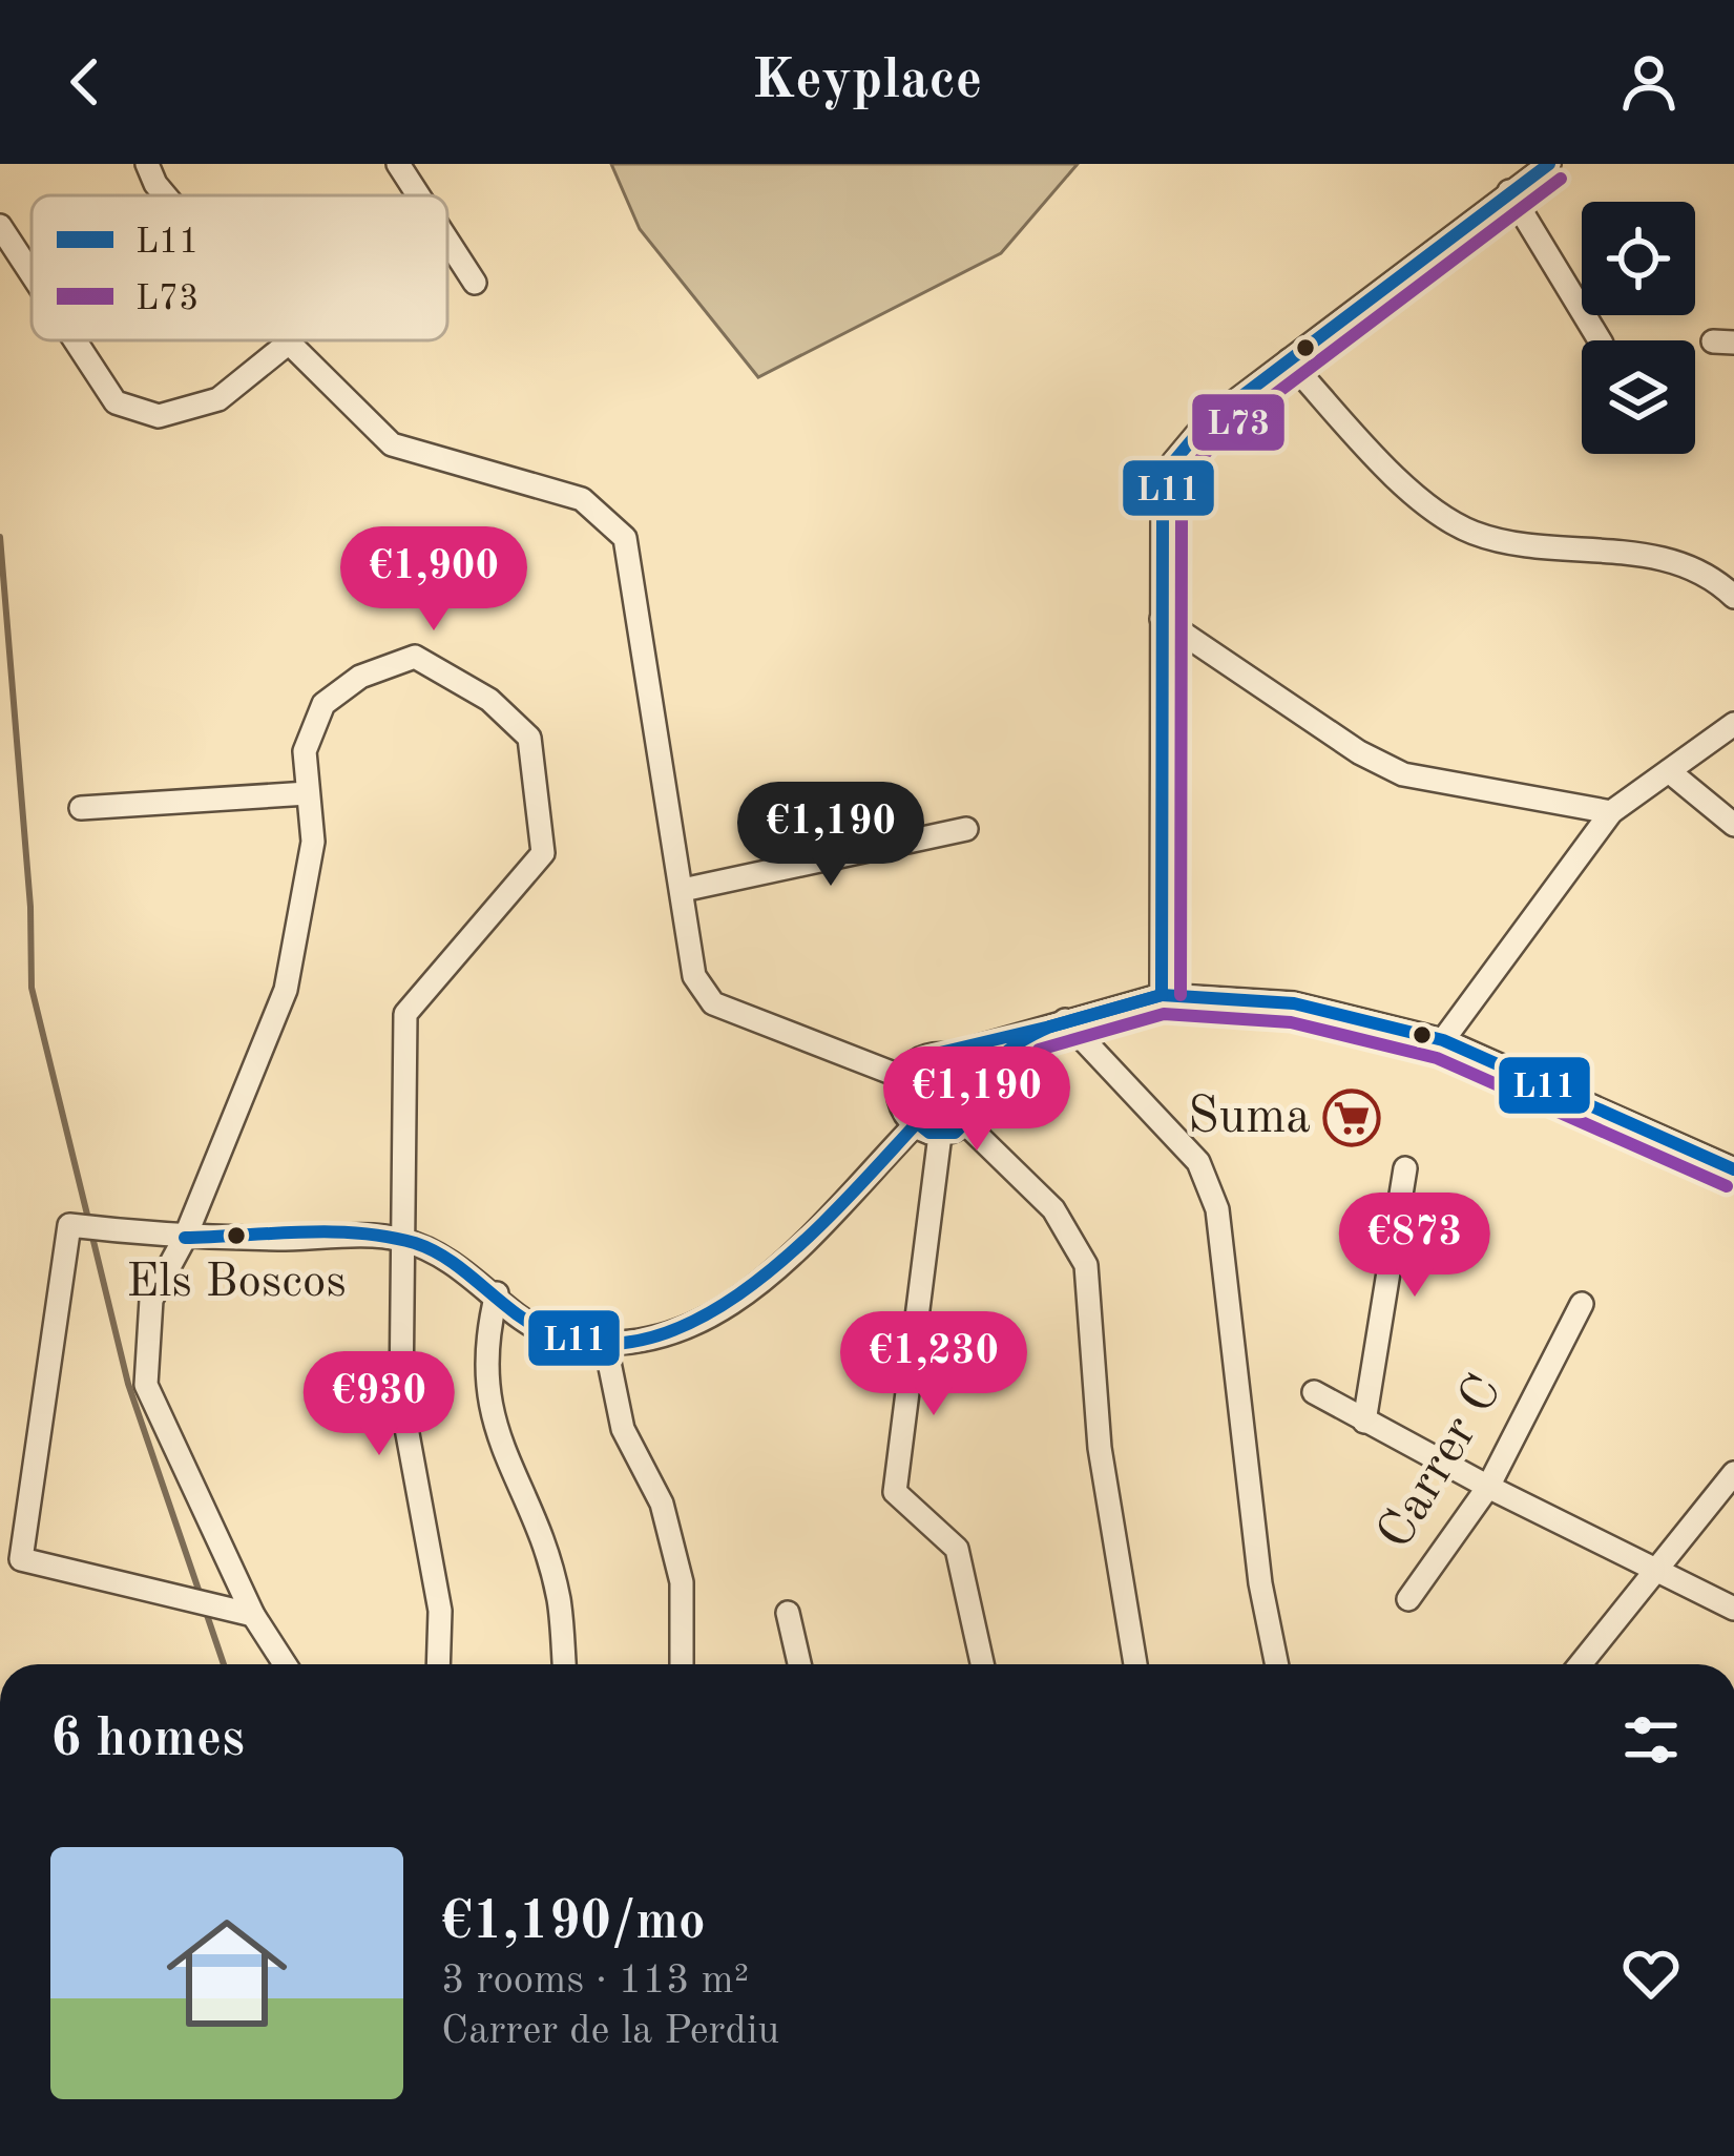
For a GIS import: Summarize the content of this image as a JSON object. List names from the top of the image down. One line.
{"streets":{"street":["Carrer C"]},"places":{"supermarket":["Suma"],"other":["Els Boscos"]},"lines":["transit line L11","transit line L73"],"legend":["L11","L73"],"page":{"header":"Keyplace","price":["€1,900","€1,190","€1,190","€873","€1,230","€930"],"heading":"6 homes","list":[{"name":"€1,190/mo","note":"3 rooms · 113 m² · Carrer de la Perdiu"}]}}
